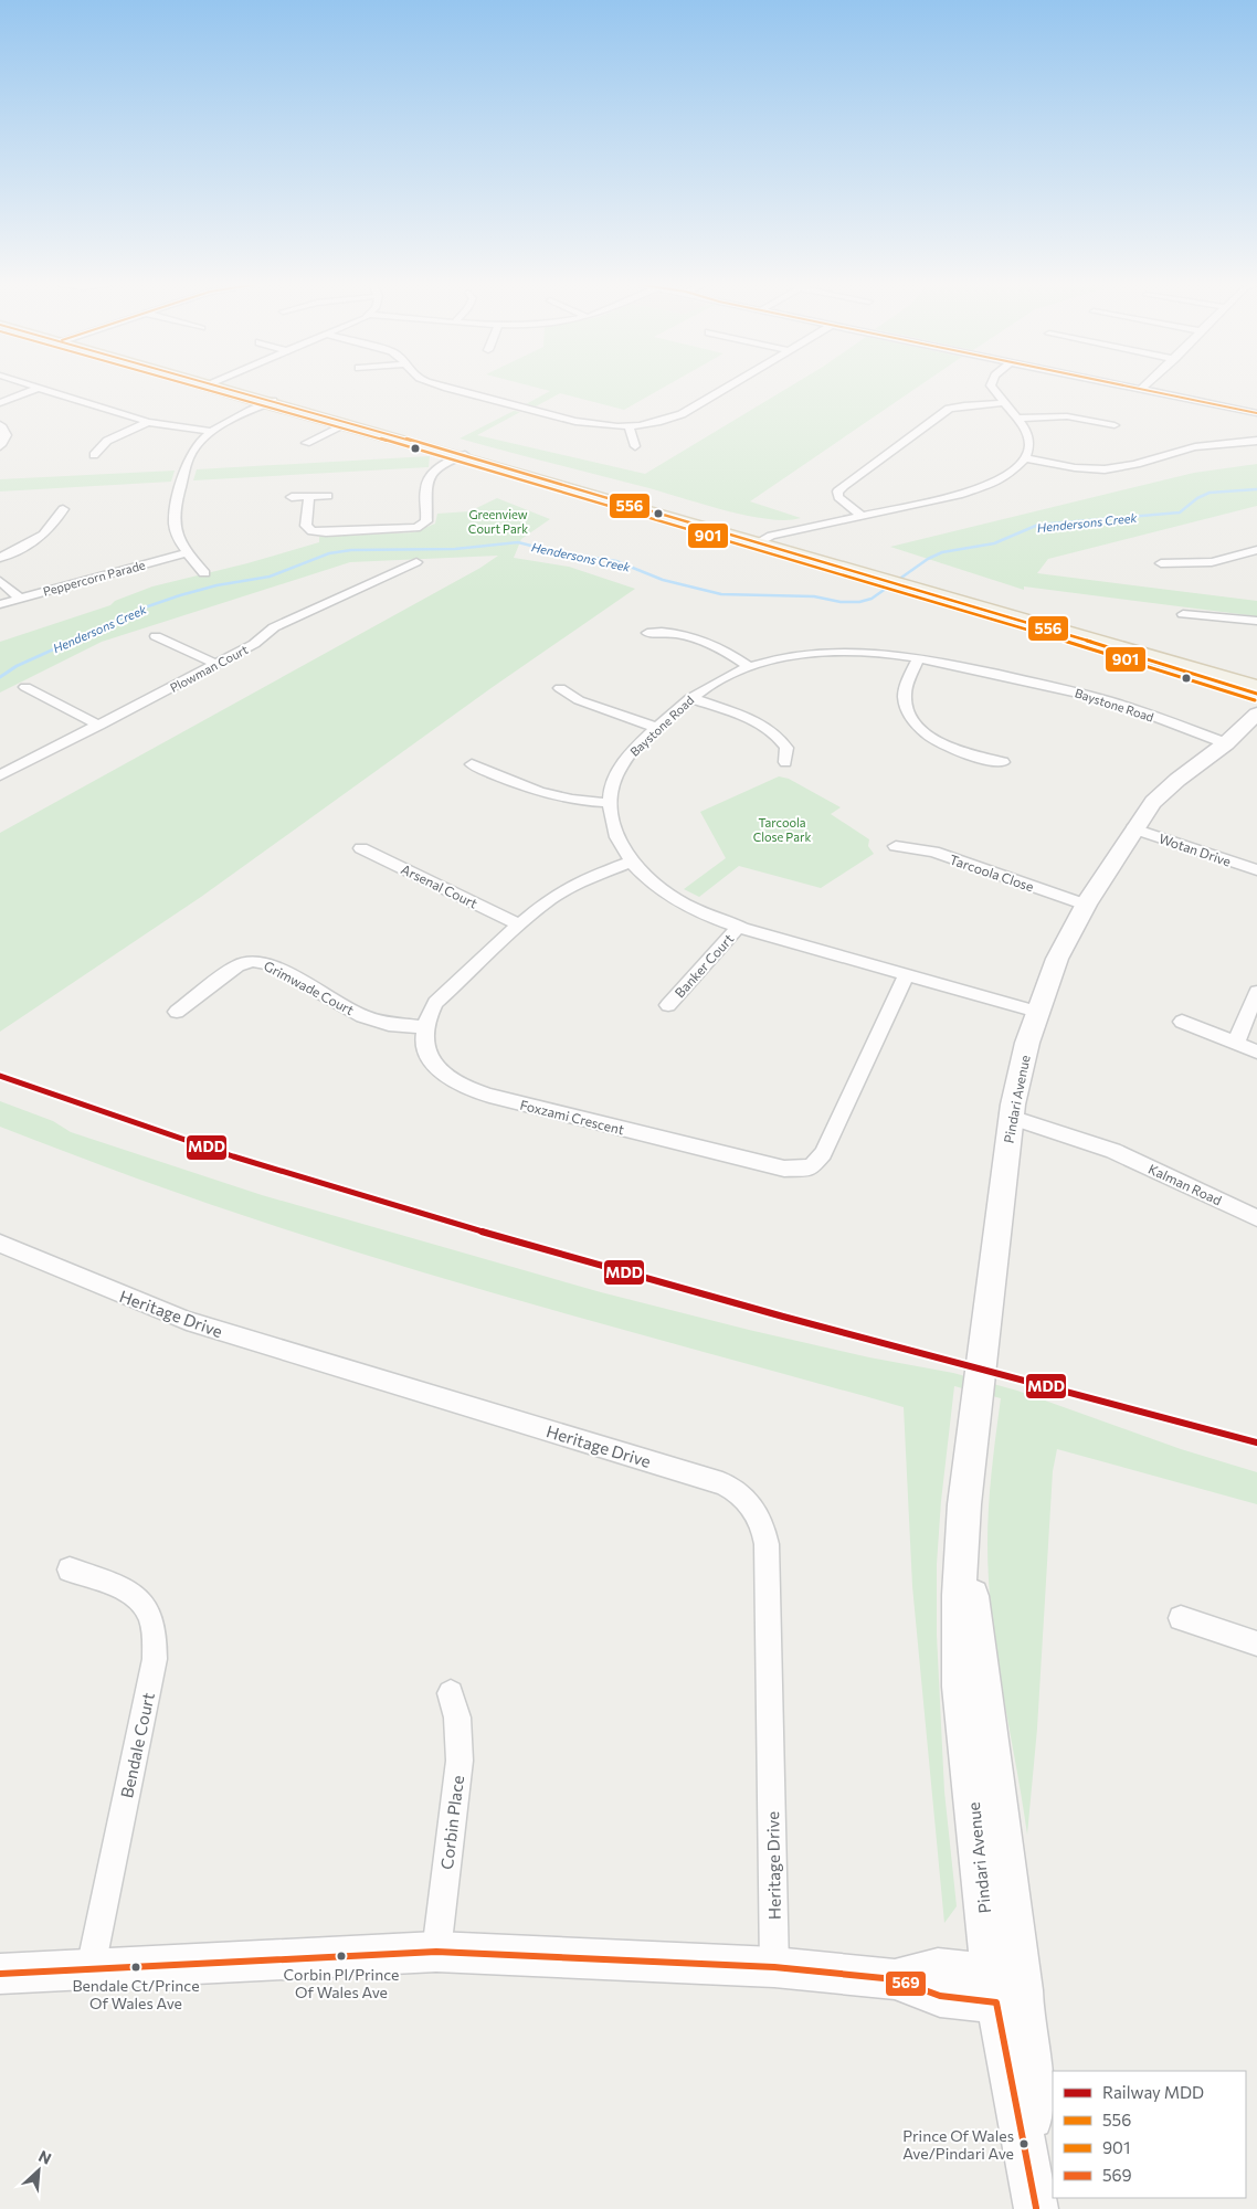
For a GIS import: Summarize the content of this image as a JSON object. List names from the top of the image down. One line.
{"streets":{"street":["Peppercorn Parade","Plowman Court","Baystone Road","Wotan Drive","Tarcoola Close","Arsenal Court","Banker Court","Grimwade Court","Pindari Avenue","Foxzami Crescent","Kalman Road","Heritage Drive","Bendale Court","Corbin Place"]},"crossings":[["Baystone Road","Banker Court"],["Baystone Road","Pindari Avenue"],["Baystone Road","Foxzami Crescent"],["Wotan Drive","Pindari Avenue"],["Tarcoola Close","Pindari Avenue"],["Grimwade Court","Foxzami Crescent"],["Pindari Avenue","Kalman Road"]],"water":["Hendersons Creek"],"parks":["Greenview Court Park","Tarcoola Close Park"],"places":["Corbin Pl/Prince Of Wales Ave","Bendale Ct/Prince Of Wales Ave","Prince Of Wales Ave/Pindari Ave"],"lines":["transit line 556","transit line 901","rail line MDD","transit line 569"],"legend":["Railway MDD","556","901","569"],"north":"top right"}
